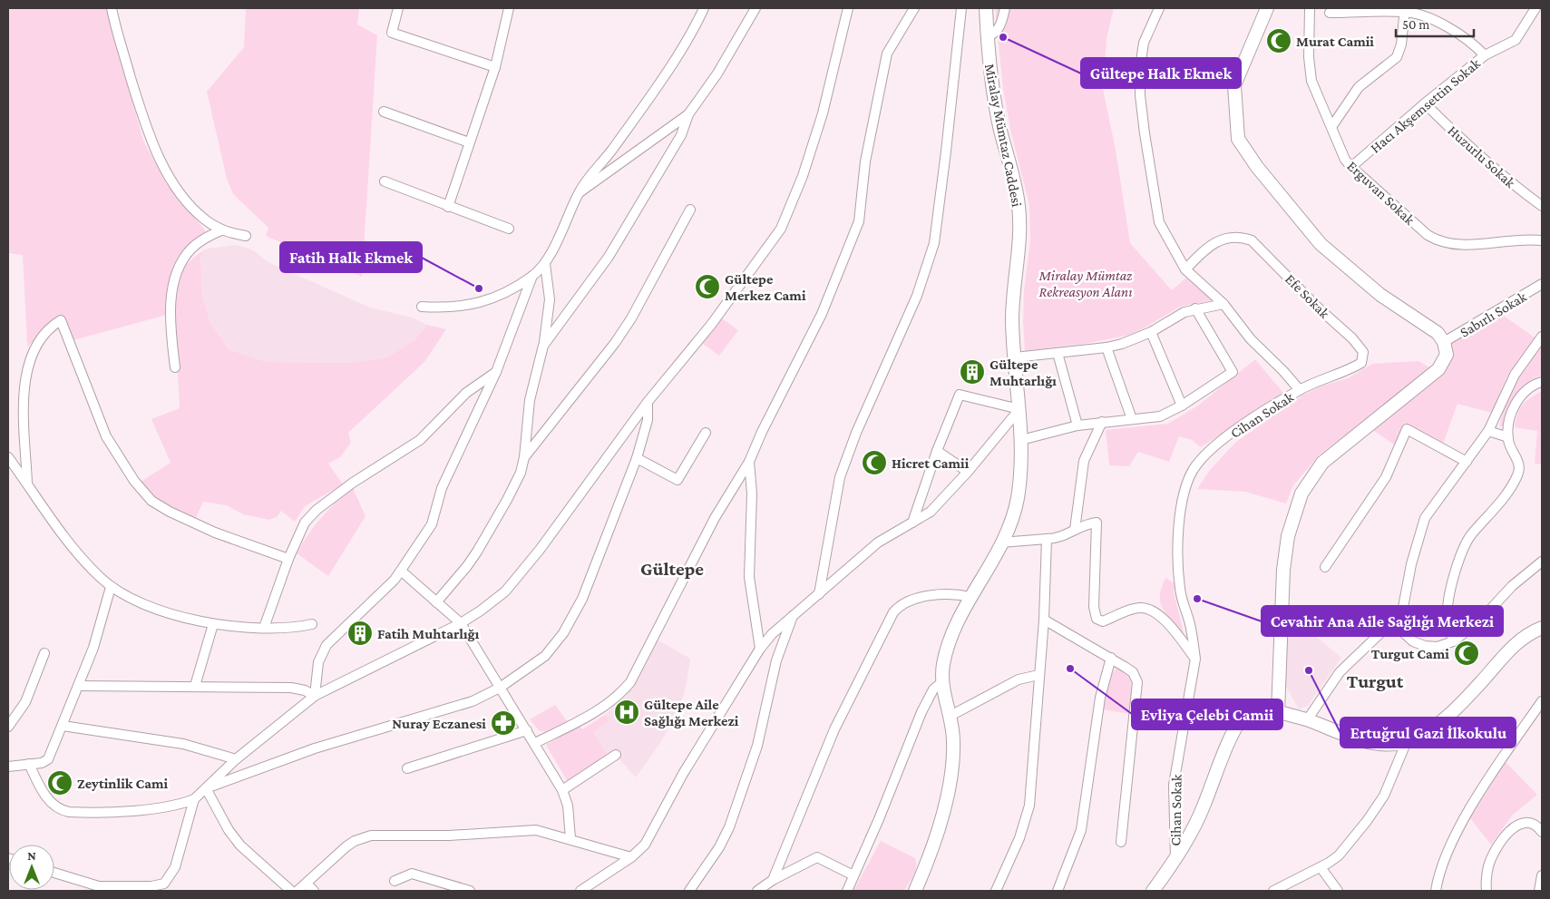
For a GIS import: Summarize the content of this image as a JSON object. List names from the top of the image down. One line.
{"streets":{"main road":["Miralay Mümtaz Caddesi"],"street":["Hacı Akşemsettin Sokak","Huzurlu Sokak","Erguvan Sokak","Efe Sokak","Sabırlı Sokak","Cihan Sokak"]},"crossings":[["Hacı Akşemsettin Sokak","Huzurlu Sokak"],["Hacı Akşemsettin Sokak","Erguvan Sokak"],["Efe Sokak","Cihan Sokak"]],"districts":["Gültepe","Turgut"],"parks":["Miralay Mümtaz Rekreasyon Alanı"],"places":{"other":["Gültepe Halk Ekmek","Fatih Halk Ekmek","Cevahir Ana Aile Sağlığı Merkezi","Evliya Çelebi Camii","Ertuğrul Gazi İlkokulu"],"mosque":["Murat Camii","Gültepe Merkez Cami","Hicret Camii","Turgut Cami","Zeytinlik Cami"],"building":["Gültepe Muhtarlığı","Fatih Muhtarlığı"],"hospital":["Gültepe Aile Sağlığı Merkezi"],"pharmacy":["Nuray Eczanesi"]},"scale_bar":"50 m","north":"top"}
